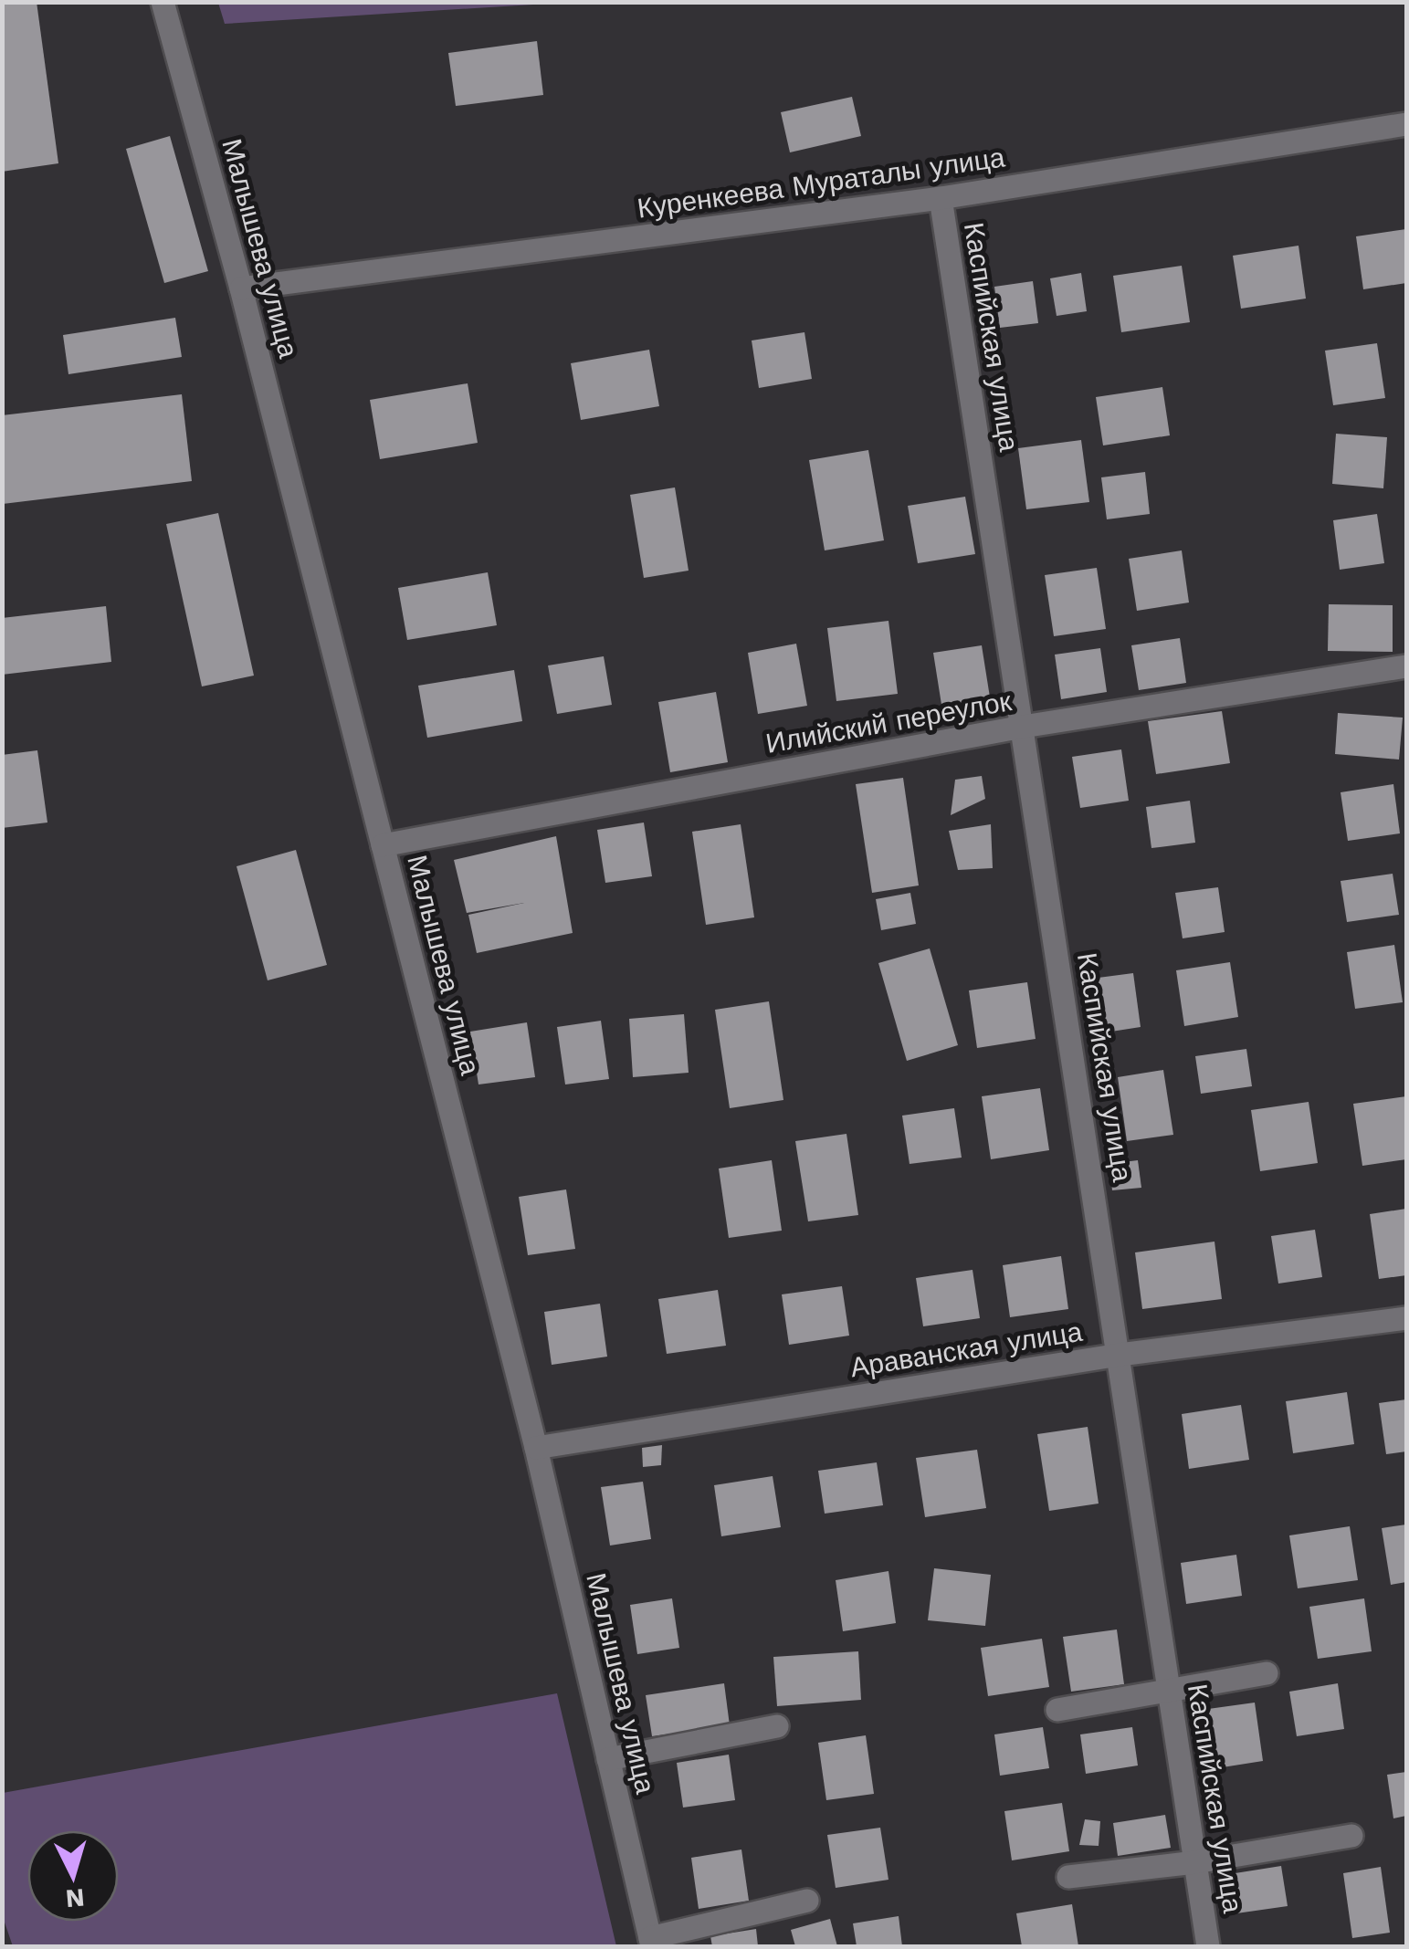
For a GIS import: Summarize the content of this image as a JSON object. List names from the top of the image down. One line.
{"streets":{"street":["Куренкеева Мураталы улица","Малышева улица","Каспийская улица","Илийский переулок","Араванская улица"]},"crossings":[["Куренкеева Мураталы улица","Малышева улица"],["Куренкеева Мураталы улица","Каспийская улица"],["Малышева улица","Илийский переулок"],["Малышева улица","Араванская улица"],["Каспийская улица","Илийский переулок"],["Каспийская улица","Араванская улица"]],"north":"bottom"}
